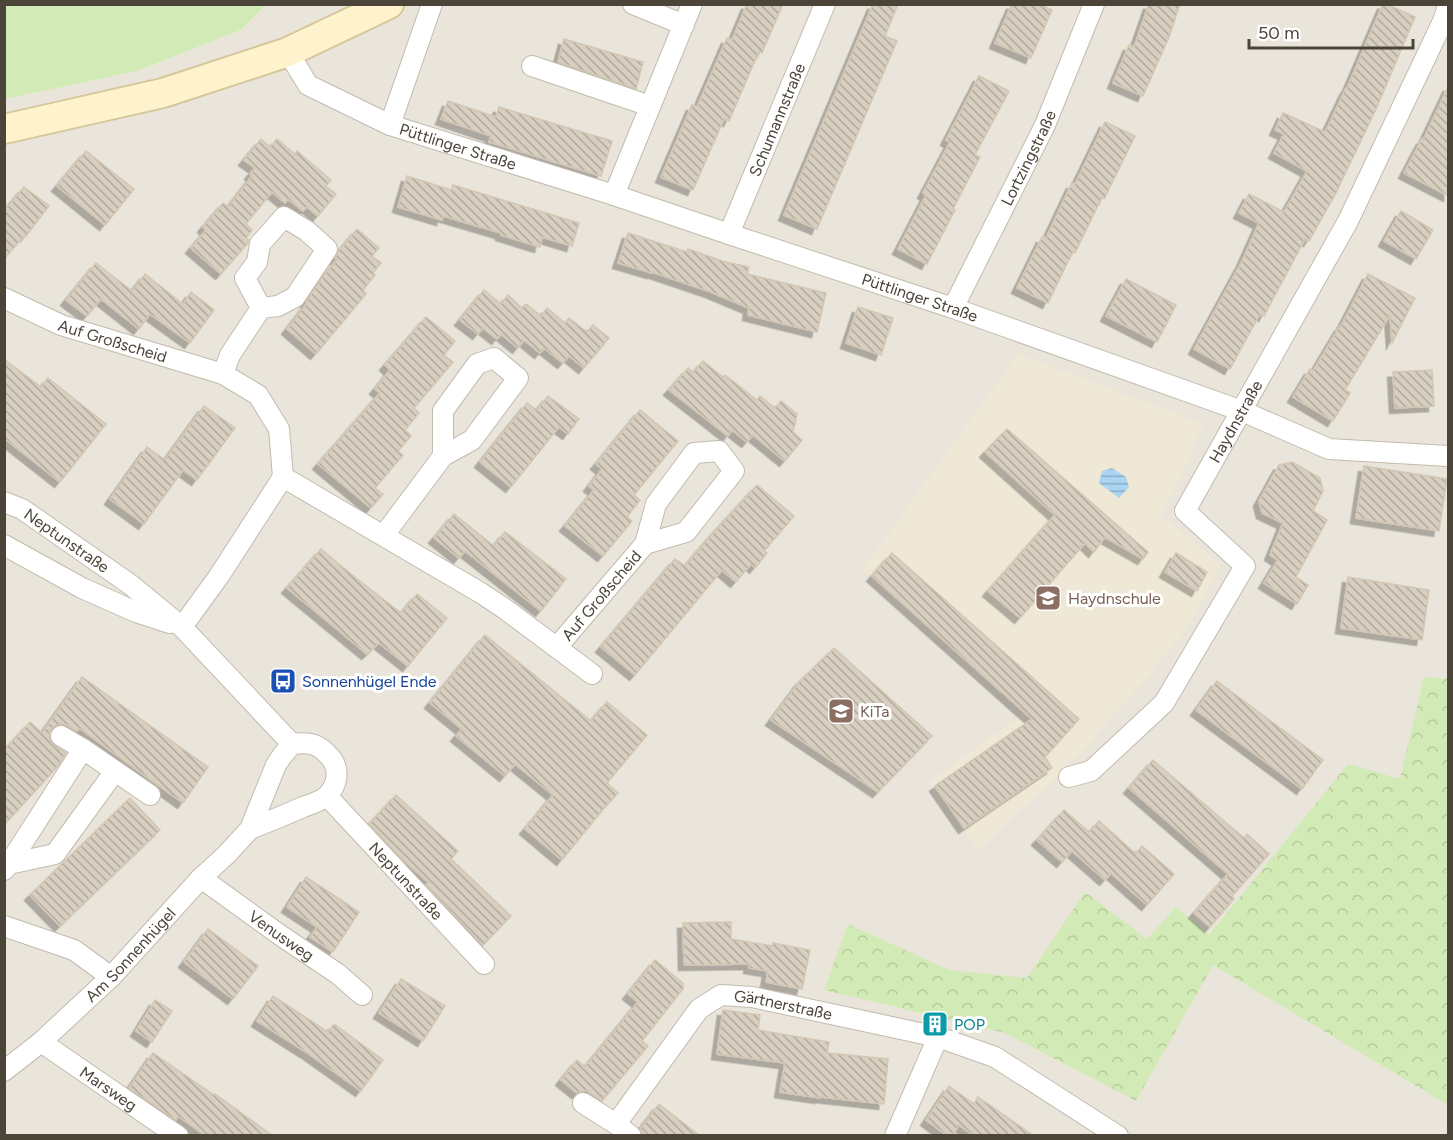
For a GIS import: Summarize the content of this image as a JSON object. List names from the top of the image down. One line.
{"streets":{"street":["Schumannstraße","Püttlinger Straße","Lortzingstraße","Auf Großscheid","Haydnstraße","Neptunstraße","Venusweg","Am Sonnenhügel","Gärtnerstraße","Marsweg"]},"crossings":[["Schumannstraße","Püttlinger Straße"],["Püttlinger Straße","Lortzingstraße"],["Püttlinger Straße","Haydnstraße"],["Venusweg","Am Sonnenhügel"],["Am Sonnenhügel","Marsweg"]],"places":{"school or university":["Haydnschule","KiTa"],"bus stop":["Sonnenhügel Ende"],"building":["POP"]},"scale_bar":"50 m"}
